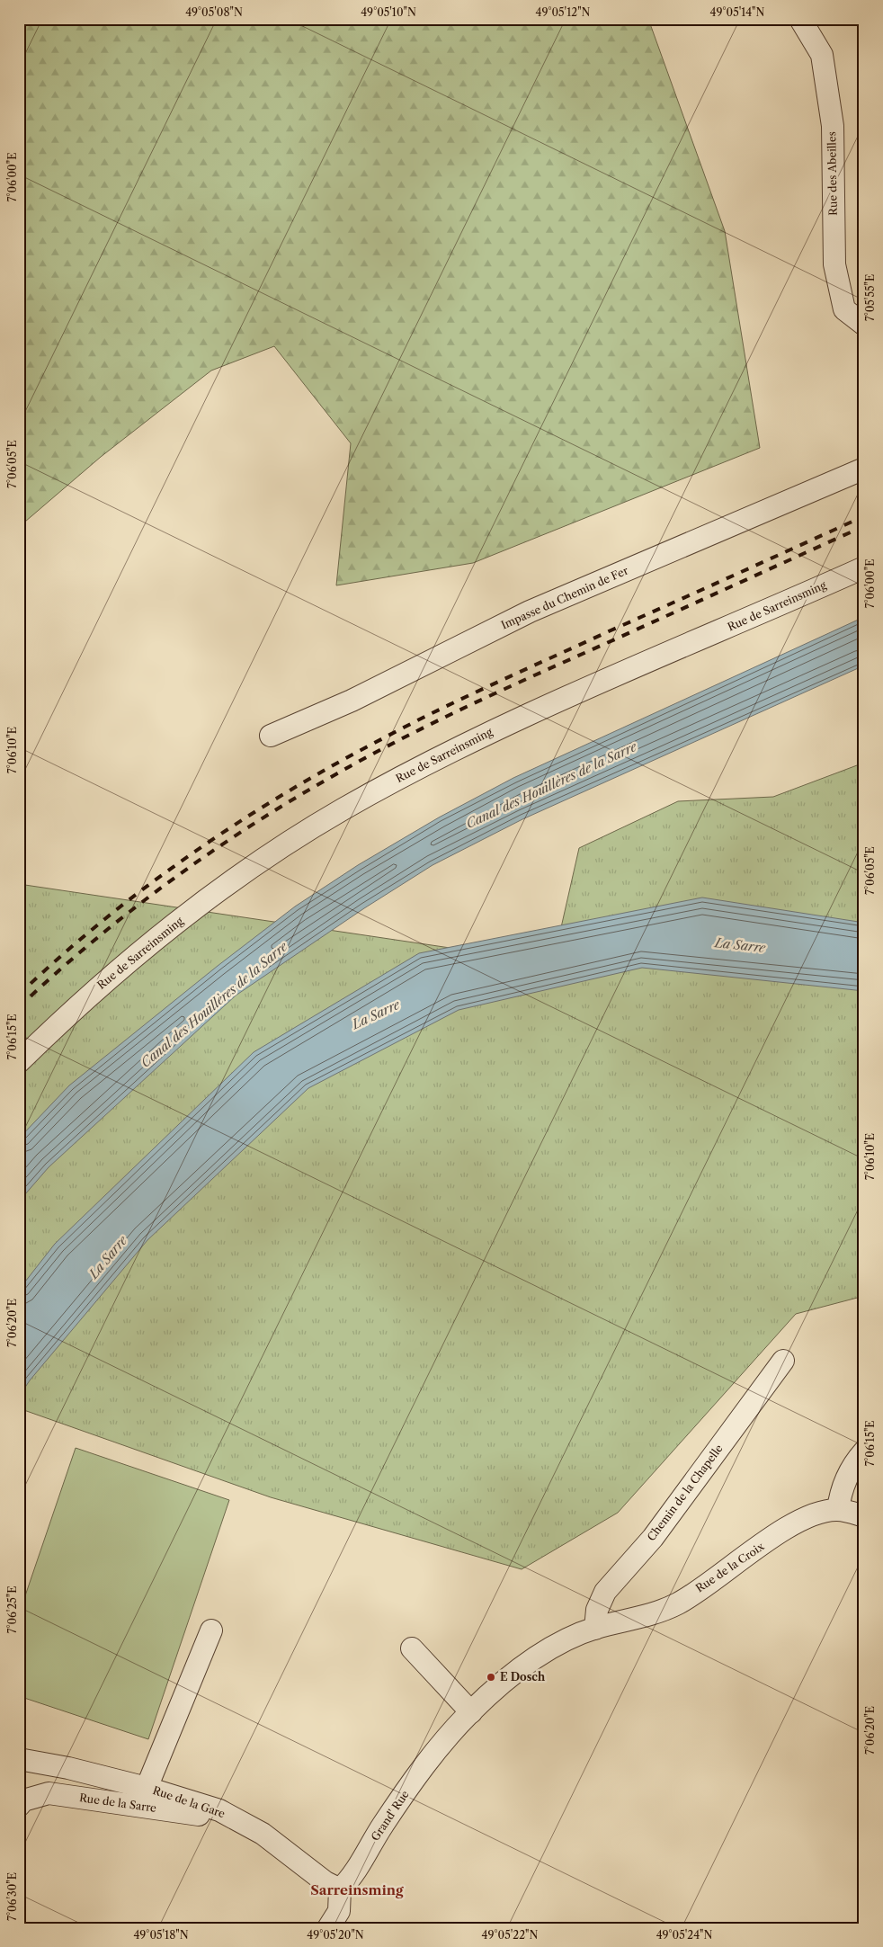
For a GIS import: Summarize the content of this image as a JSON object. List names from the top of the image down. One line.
{"streets":{"street":["Rue des Abeilles","Impasse du Chemin de Fer","Rue de Sarreinsming","Chemin de la Chapelle","Rue de la Croix","Rue de la Gare","Rue de la Sarre","Grand' Rue"]},"crossings":[["Chemin de la Chapelle","Rue de la Croix"],["Chemin de la Chapelle","Grand' Rue"],["Rue de la Croix","Grand' Rue"],["Rue de la Gare","Rue de la Sarre"],["Rue de la Gare","Grand' Rue"]],"districts":["Sarreinsming"],"water":["Canal des Houillères de la Sarre","La Sarre"],"places":["E Dosch"],"coordinates":["49°05'08\"N","49°05'10\"N","49°05'12\"N","49°05'14\"N","7°06'00\"E","7°05'55\"E","7°06'05\"E","7°06'10\"E","7°06'15\"E","7°06'20\"E","7°06'25\"E","7°06'30\"E","49°05'18\"N","49°05'20\"N","49°05'22\"N","49°05'24\"N"]}
